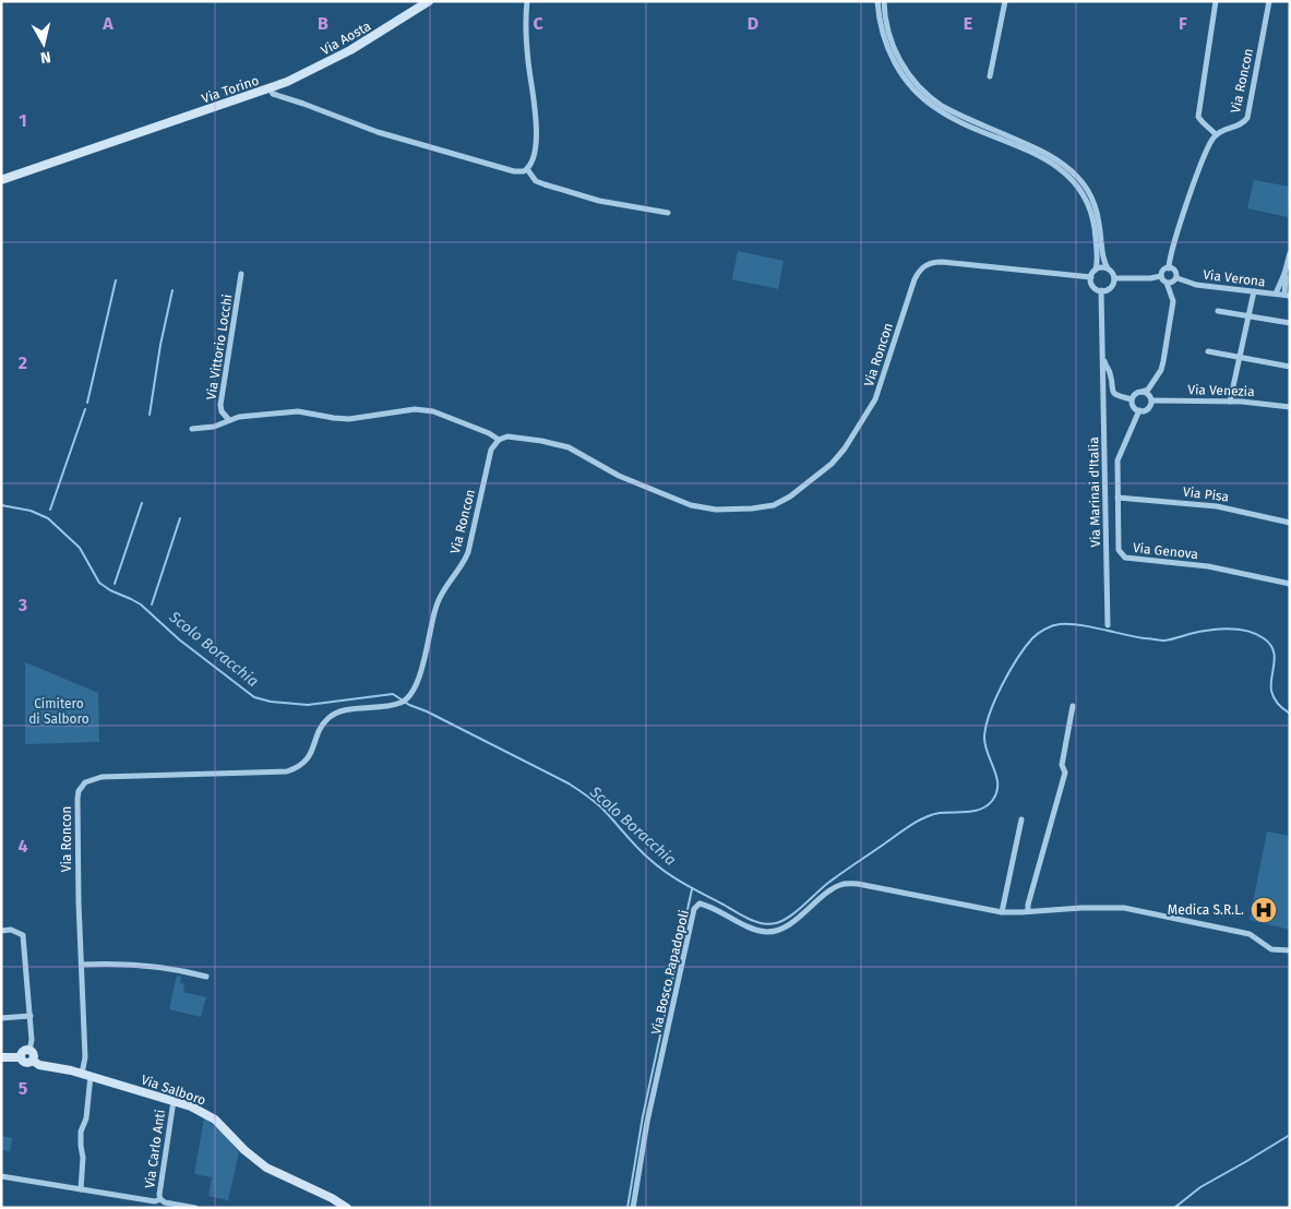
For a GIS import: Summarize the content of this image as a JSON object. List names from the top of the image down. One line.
{"streets":{"street":["Via Aosta","Via Roncon","Via Torino","Via Verona","Via Vittorio Locchi","Via Venezia","Via Marinai d'Italia","Via Pisa","Via Genova","Via Bosco Papadopoli","Via Salboro","Via Carlo Anti"]},"crossings":[["Via Aosta","Via Torino"],["Via Roncon","Via Marinai d'Italia"],["Via Roncon","Via Salboro"],["Via Venezia","Via Marinai d'Italia"],["Via Venezia","Via Genova"],["Via Marinai d'Italia","Via Genova"],["Via Pisa","Via Genova"],["Via Salboro","Via Carlo Anti"]],"water":["Scolo Boracchia"],"parks":["Cimitero di Salboro"],"places":{"hospital":["Medica S.R.L."]},"north":"bottom","grid":{"columns":["A","B","C","D","E","F"],"rows":["1","2","3","4","5"]}}
